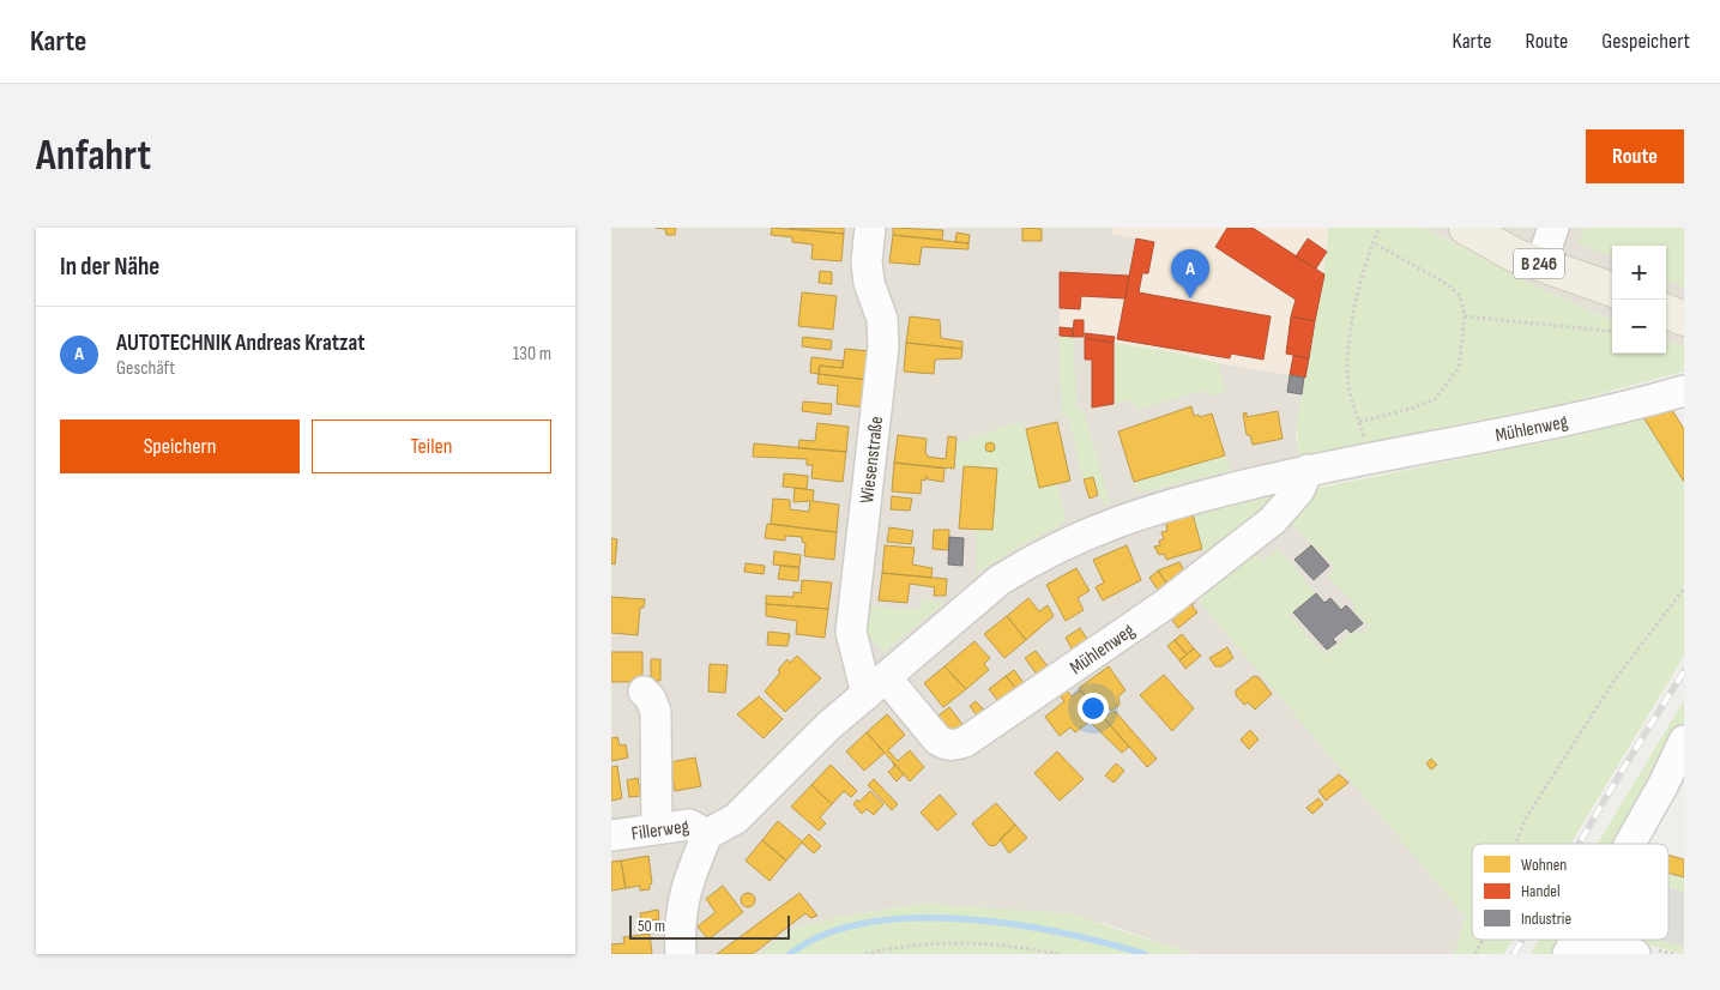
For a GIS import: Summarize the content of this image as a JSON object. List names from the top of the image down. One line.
{"streets":{"main road":["B 246"],"street":["Mühlenweg","Wiesenstraße","Fillerweg"]},"crossings":[["Mühlenweg","Wiesenstraße"],["Mühlenweg","Fillerweg"]],"legend":["Wohnen","Handel","Industrie"],"scale_bar":"50 m","page":{"header":"Karte","nav":["Karte","Route","Gespeichert"],"buttons":["Route",["Speichern","Teilen"]],"title":"Anfahrt","heading":"In der Nähe","map_buttons":["+","−"],"pins":"A","list":[{"mark":"A","name":"AUTOTECHNIK Andreas Kratzat","note":"Geschäft","value":"130 m"}],"scale":"50 m"}}
